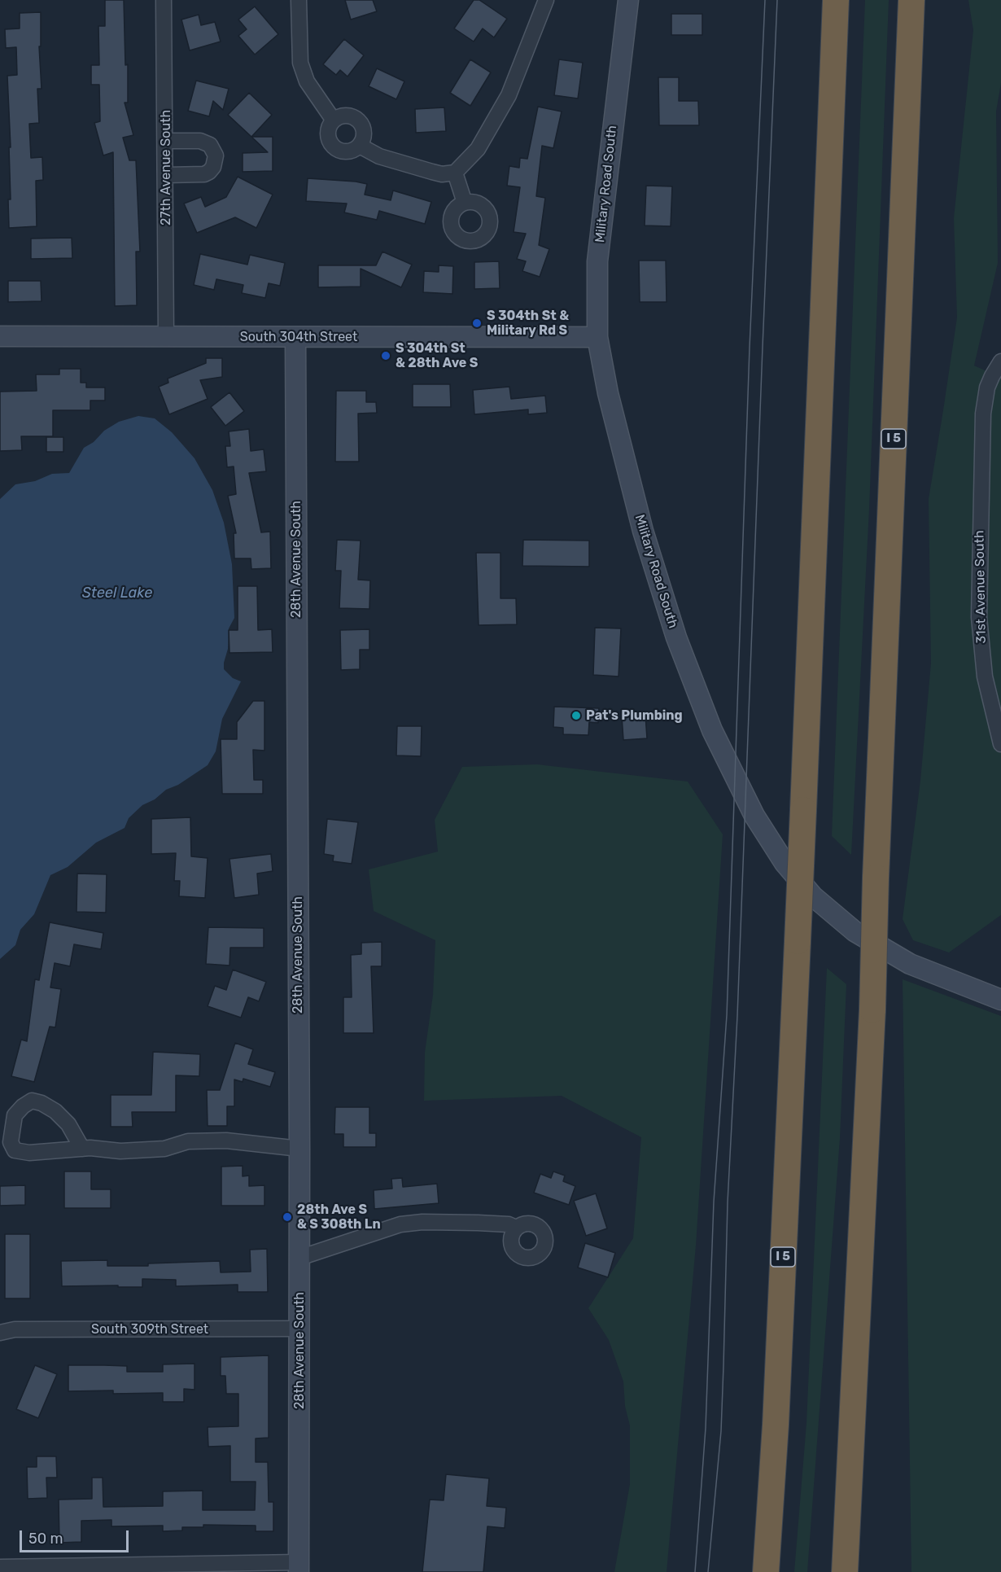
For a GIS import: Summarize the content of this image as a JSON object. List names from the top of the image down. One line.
{"streets":{"highway":["I 5"],"street":["27th Avenue South","Military Road South","South 304th Street","28th Avenue South","31st Avenue South","South 309th Street"]},"crossings":[["27th Avenue South","South 304th Street"],["Military Road South","South 304th Street"],["South 304th Street","28th Avenue South"],["28th Avenue South","South 309th Street"]],"water":["Steel Lake"],"places":["S 304th St & Military Rd S","S 304th St & 28th Ave S","Pat's Plumbing","28th Ave S & S 308th Ln"],"scale_bar":"50 m"}
